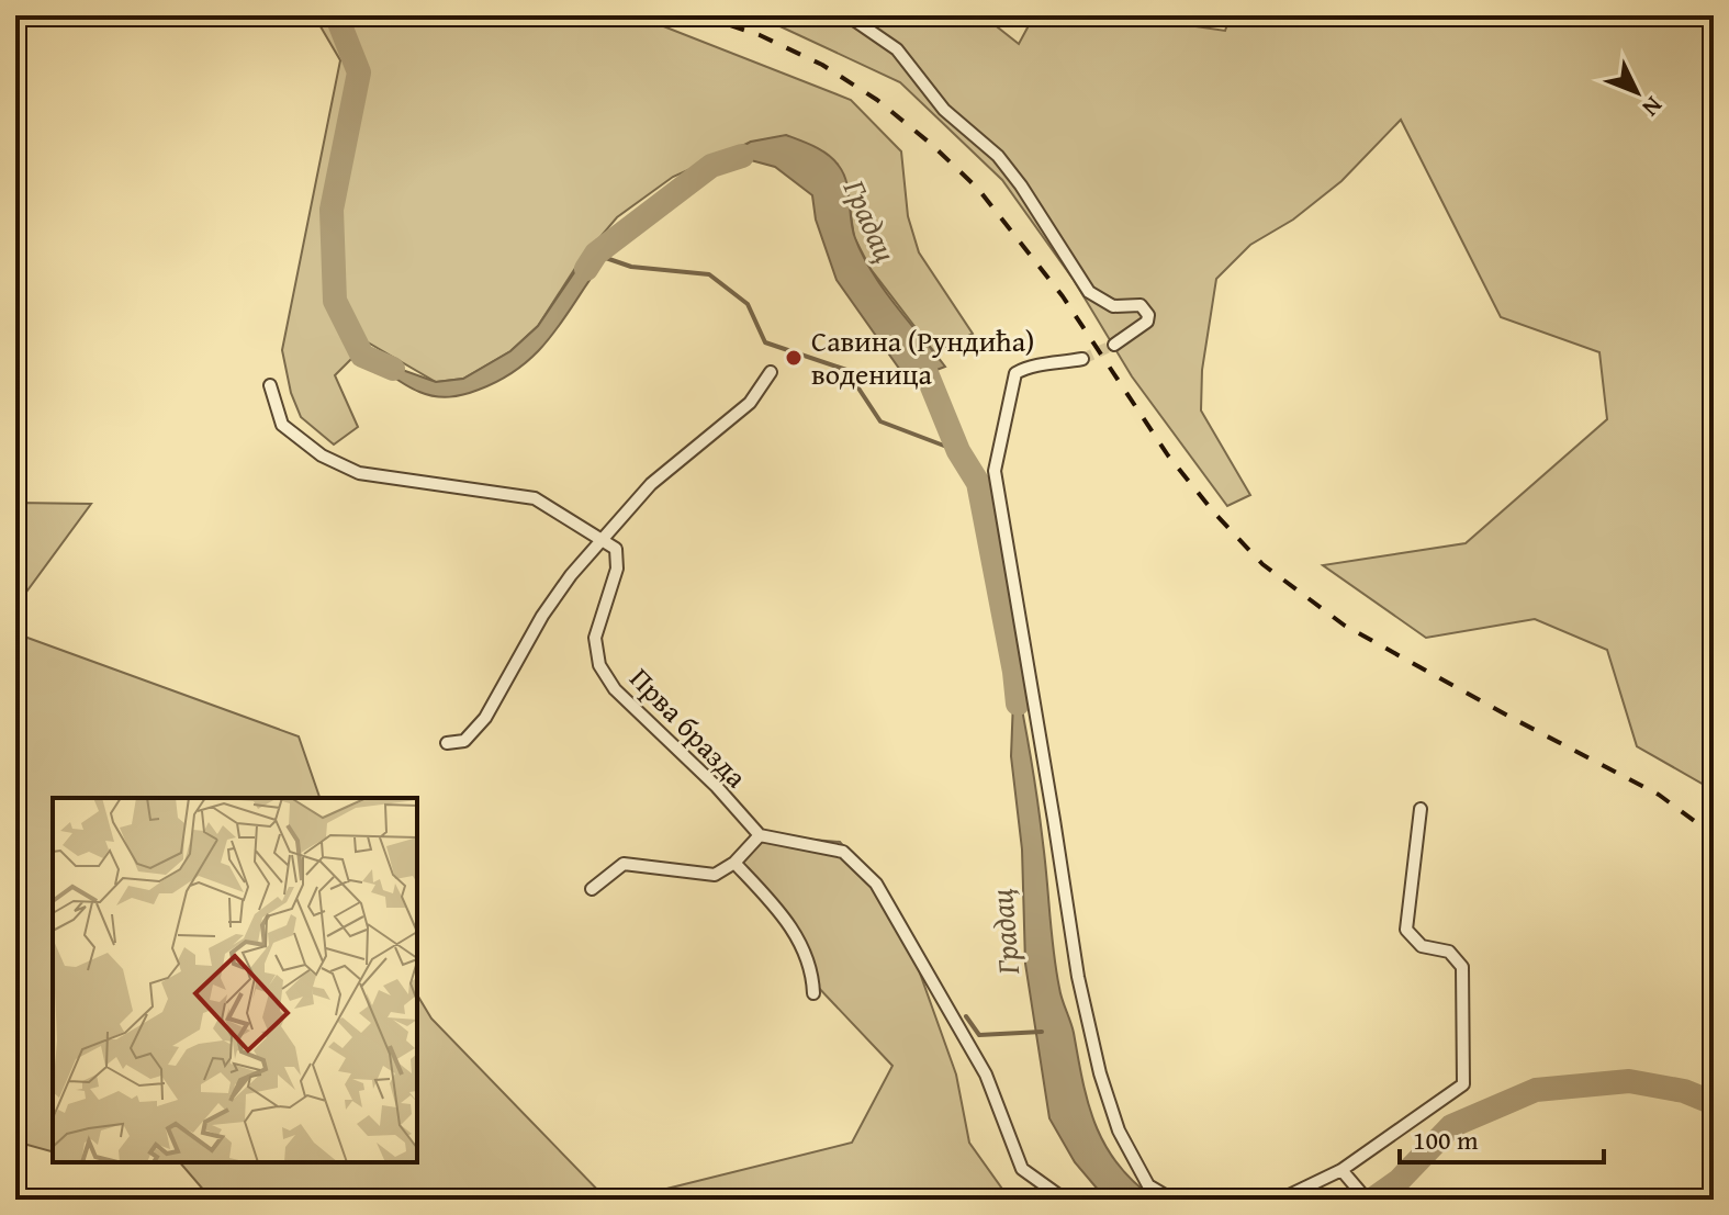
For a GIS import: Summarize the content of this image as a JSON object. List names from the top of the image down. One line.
{"streets":{"street":["Прва бразда"]},"water":["Градац"],"places":["Савина (Рундића) воденица"],"scale_bar":"100 m","north":"bottom right"}
